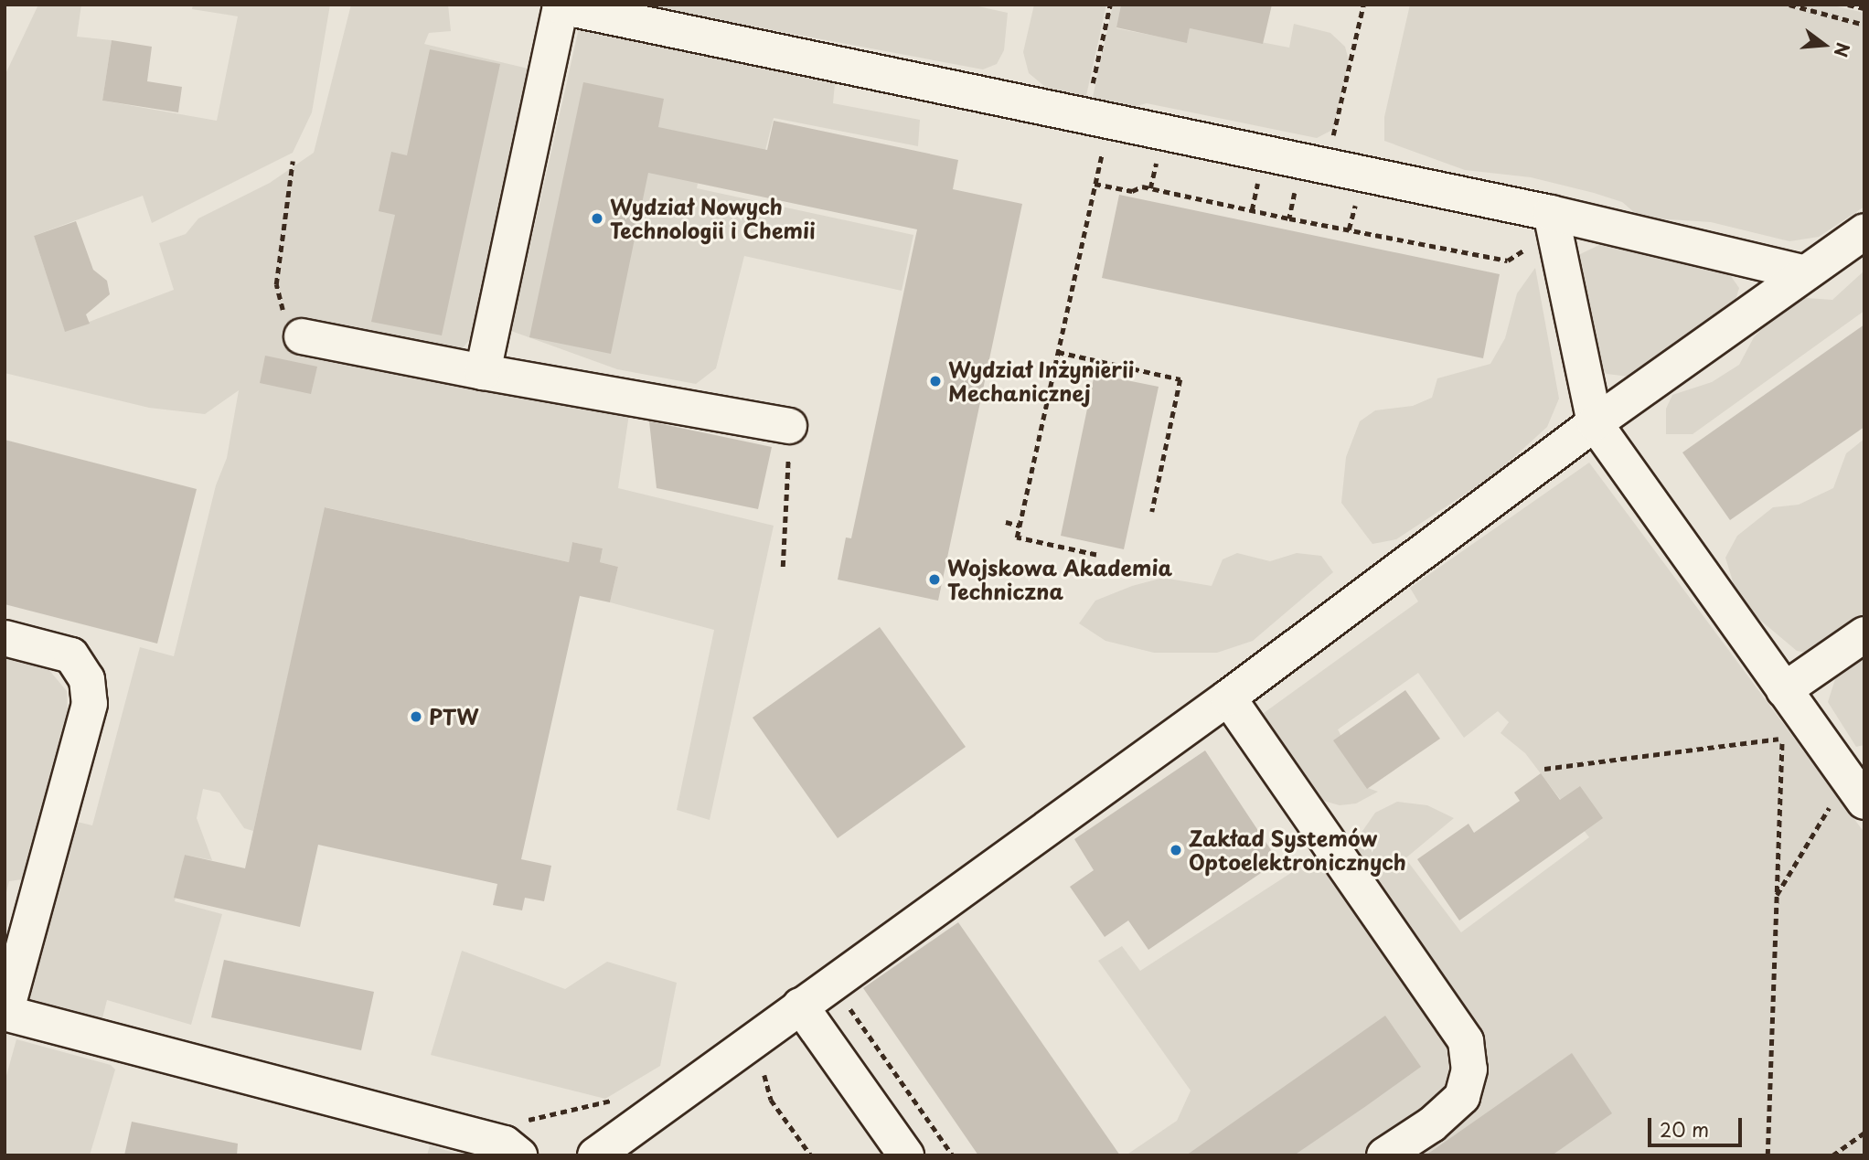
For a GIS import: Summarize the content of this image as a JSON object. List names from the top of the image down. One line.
{"places":["Wydział Nowych Technologii i Chemii","Wydział Inżynierii Mechanicznej","Wojskowa Akademia Techniczna","PTW","Zakład Systemów Optoelektronicznych"],"scale_bar":"20 m","north":"right"}
